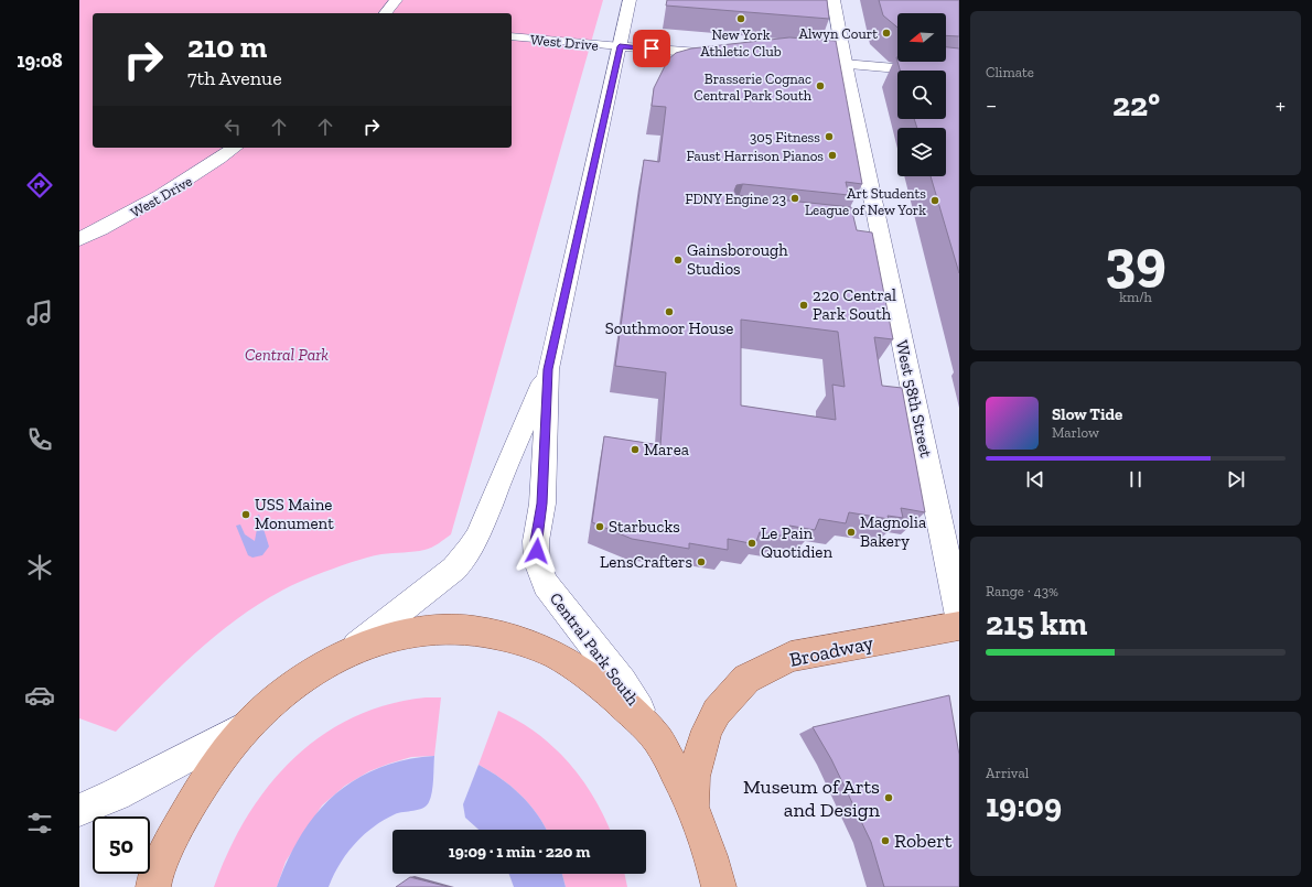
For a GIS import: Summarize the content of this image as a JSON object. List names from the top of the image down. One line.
{"streets":{"main road":["West Drive","West 58th Street","Central Park South","Broadway"]},"crossings":[["West Drive","Central Park South"]],"parks":["Central Park"],"places":["New York Athletic Club","Alwyn Court","Brasserie Cognac Central Park South","305 Fitness","Faust Harrison Pianos","FDNY Engine 23","Art Students League of New York","Gainsborough Studios","220 Central Park South","Southmoor House","Marea","USS Maine Monument","Starbucks","Magnolia Bakery","Le Pain Quotidien","LensCrafters","Museum of Arts and Design","Robert"],"north":"left","page":{"tabs":"19:08","tile":["Climate",["39","km/h"],["Range · 43%","215 km"],["Arrival","19:09"]],"turn":["210 m","7th Avenue"],"heat":["−","22°","+"],"song":["Slow Tide","Marlow"],"limit":"50","trip":"19:09 · 1 min · 220 m"}}
